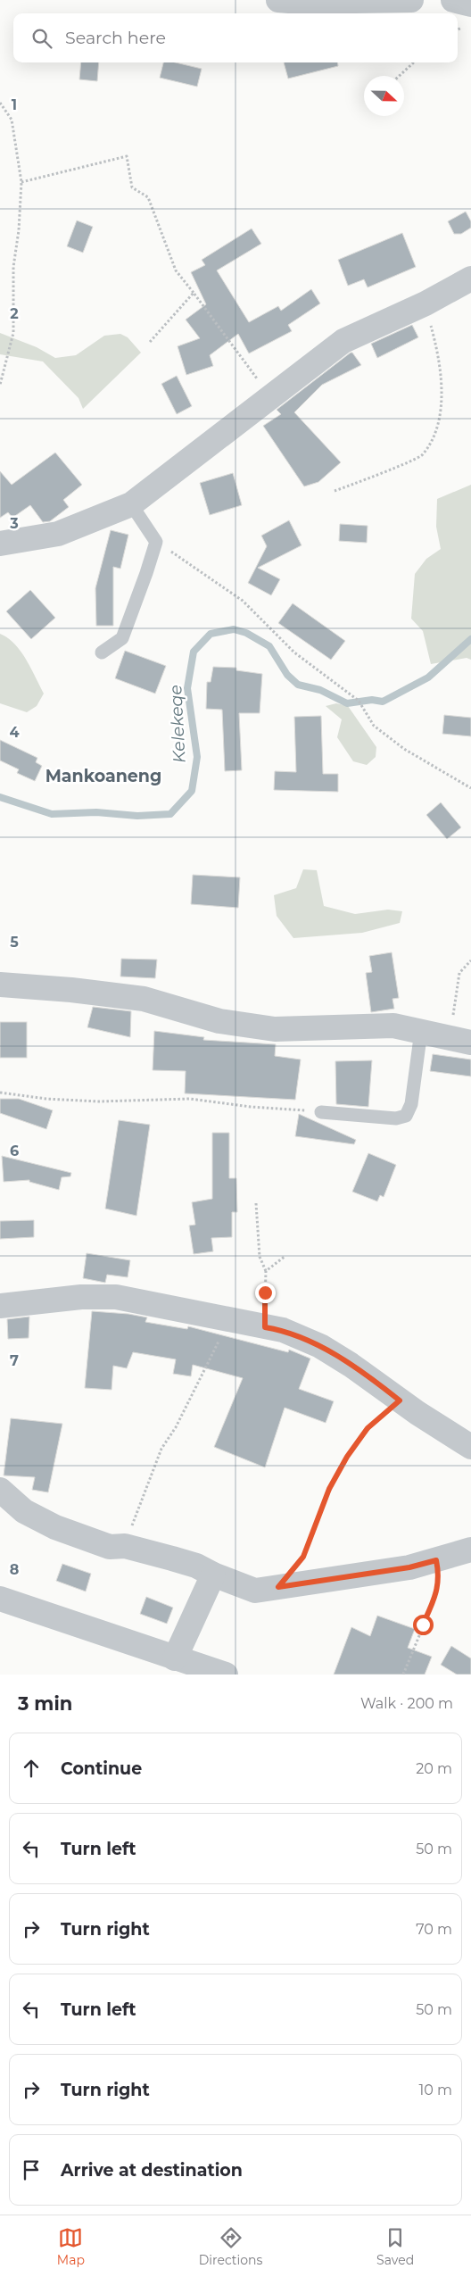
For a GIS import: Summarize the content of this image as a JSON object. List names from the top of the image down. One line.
{"districts":["Mankoaneng"],"water":["Kelekeqe"],"north":"right","page":{"search":"Search here","heading":["3 min","Walk · 200 m"],"list":[["Continue","20 m"],["Turn left","50 m"],["Turn right","70 m"],["Turn left","50 m"],["Turn right","10 m"],"Arrive at destination"],"nav":["Map","Directions","Saved"]},"grid":{"rows":["1","2","3","4","5","6","7","8"]}}
